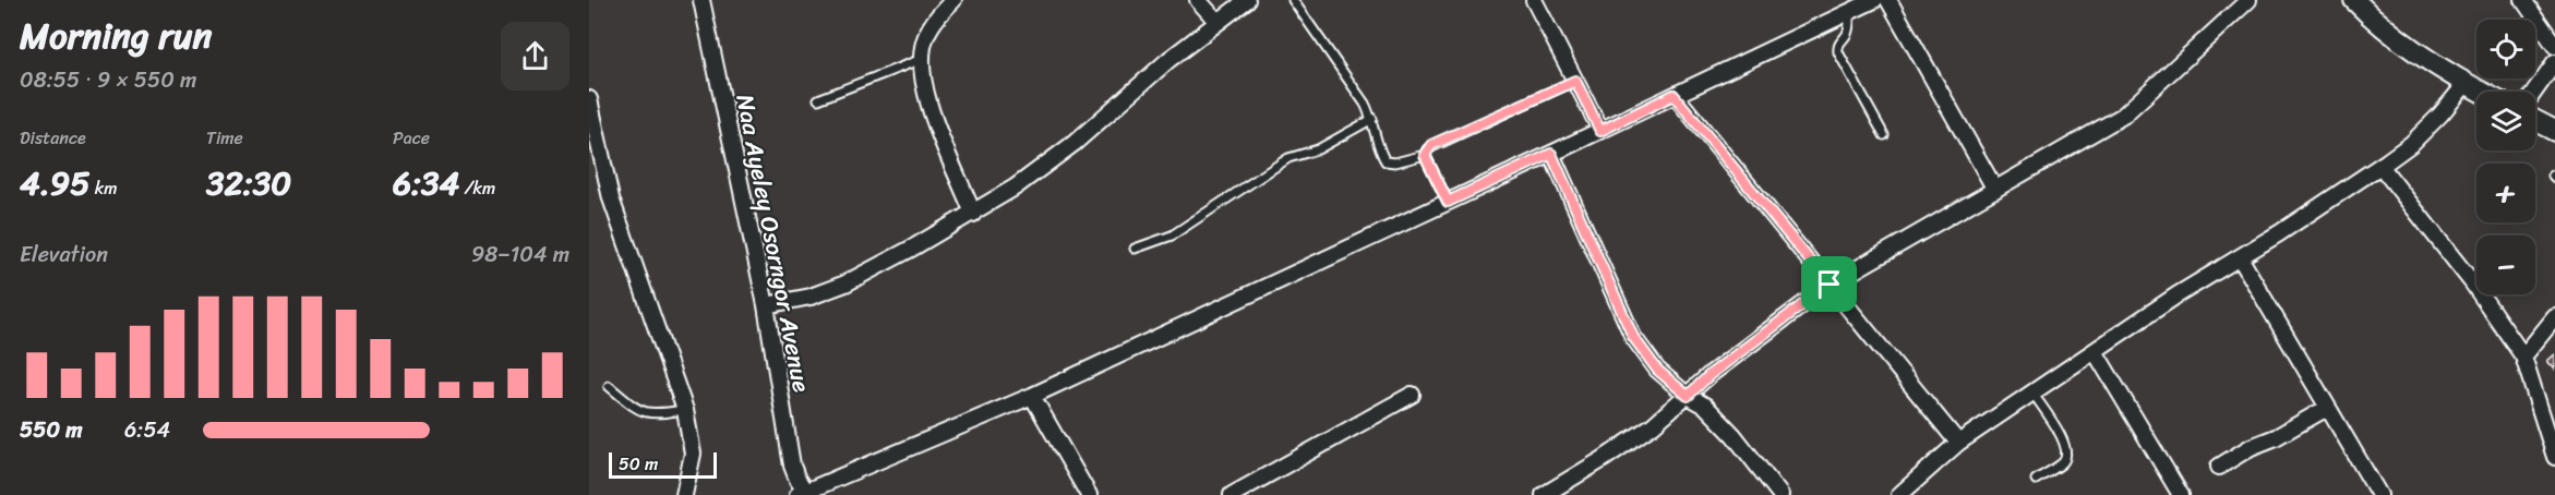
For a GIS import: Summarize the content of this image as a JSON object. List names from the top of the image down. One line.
{"streets":{"street":["Naa Ayeley Osorngor Avenue"]},"scale_bar":"50 m","page":{"heading":["Morning run","08:55 · 9 × 550 m"],"map_buttons":["+","−"],"stats":[["Distance","4.95 km"],["Time","32:30"],["Pace","6:34 /km"]],"chart":["Elevation","98–104 m"],"list":[{"name":"550 m","note":"6:54"}],"scale":"50 m"}}
